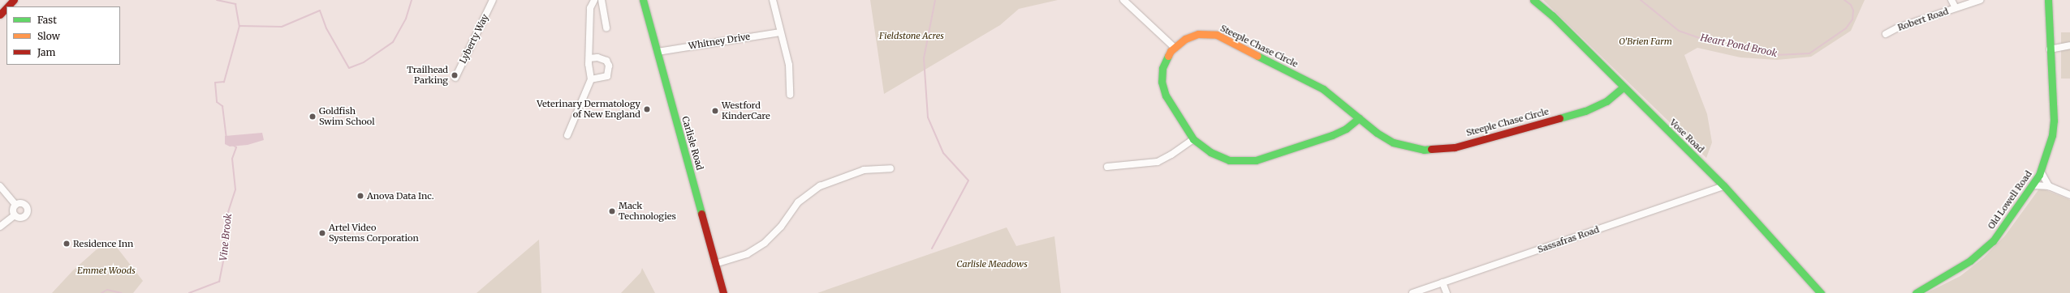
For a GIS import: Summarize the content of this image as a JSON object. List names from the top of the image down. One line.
{"streets":{"street":["Robert Road","Lyberty Way","Whitney Drive","Steeple Chase Circle","Vose Road","Carlisle Road","Old Lowell Road","Sassafras Road"]},"crossings":[["Whitney Drive","Carlisle Road"],["Steeple Chase Circle","Vose Road"],["Vose Road","Sassafras Road"]],"water":["Heart Pond Brook","Vine Brook"],"parks":["Fieldstone Acres","O'Brien Farm","Carlisle Meadows","Emmet Woods"],"places":["Trailhead Parking","Veterinary Dermatology of New England","Westford KinderCare","Goldfish Swim School","Anova Data Inc.","Mack Technologies","Artel Video Systems Corporation","Residence Inn"],"legend":["Fast","Slow","Jam"]}
